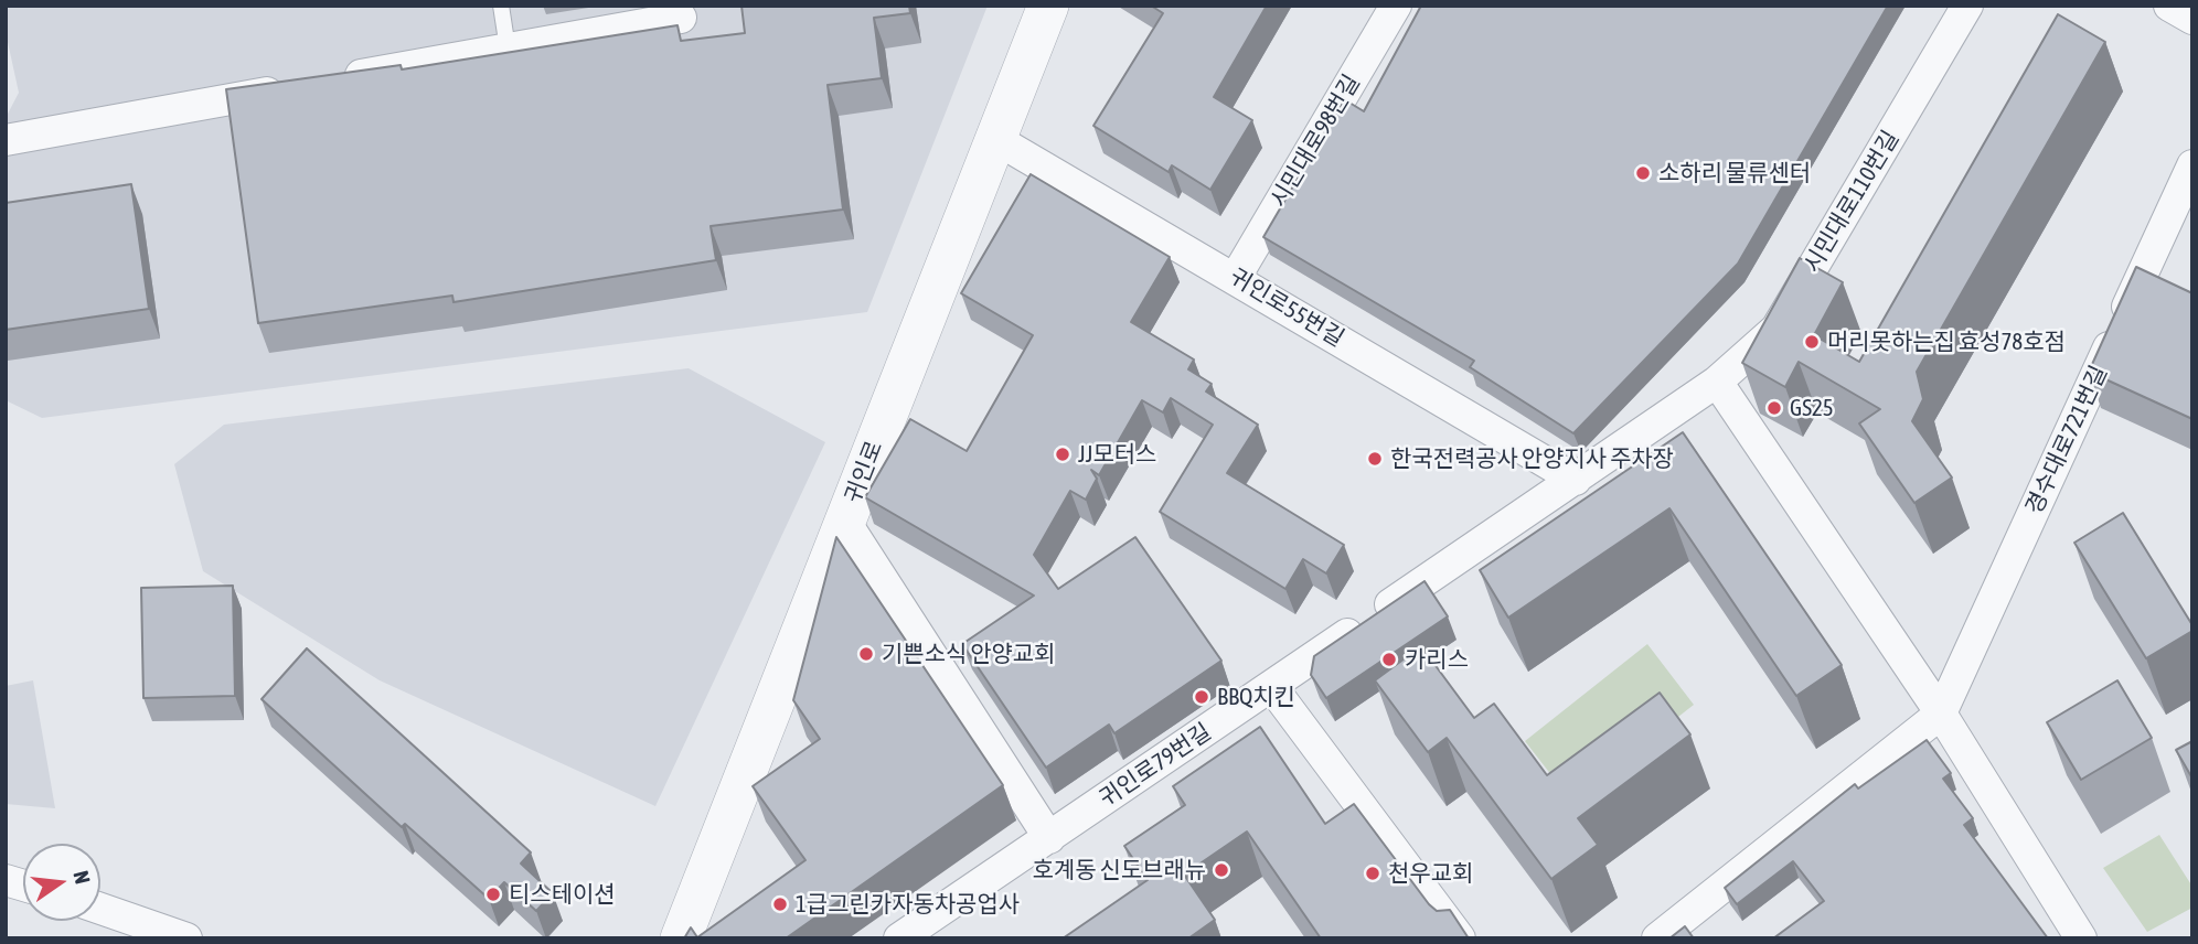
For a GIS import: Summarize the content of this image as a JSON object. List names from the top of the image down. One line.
{"streets":{"street":["시민대로98번길","시민대로110번길","귀인로55번길","경수대로721번길","귀인로","귀인로79번길"]},"crossings":[["시민대로98번길","귀인로55번길"],["시민대로110번길","귀인로79번길"],["귀인로55번길","귀인로"],["귀인로55번길","귀인로79번길"]],"places":["소하리 물류센터","머리못하는집 효성78호점","GS25","JJ모터스","한국전력공사 안양지사 주차장","기쁜소식 안양교회","카리스","BBQ치킨","호계동 신도브래뉴","천우교회","티스테이션","1급그린카자동차공업사"],"north":"right"}
